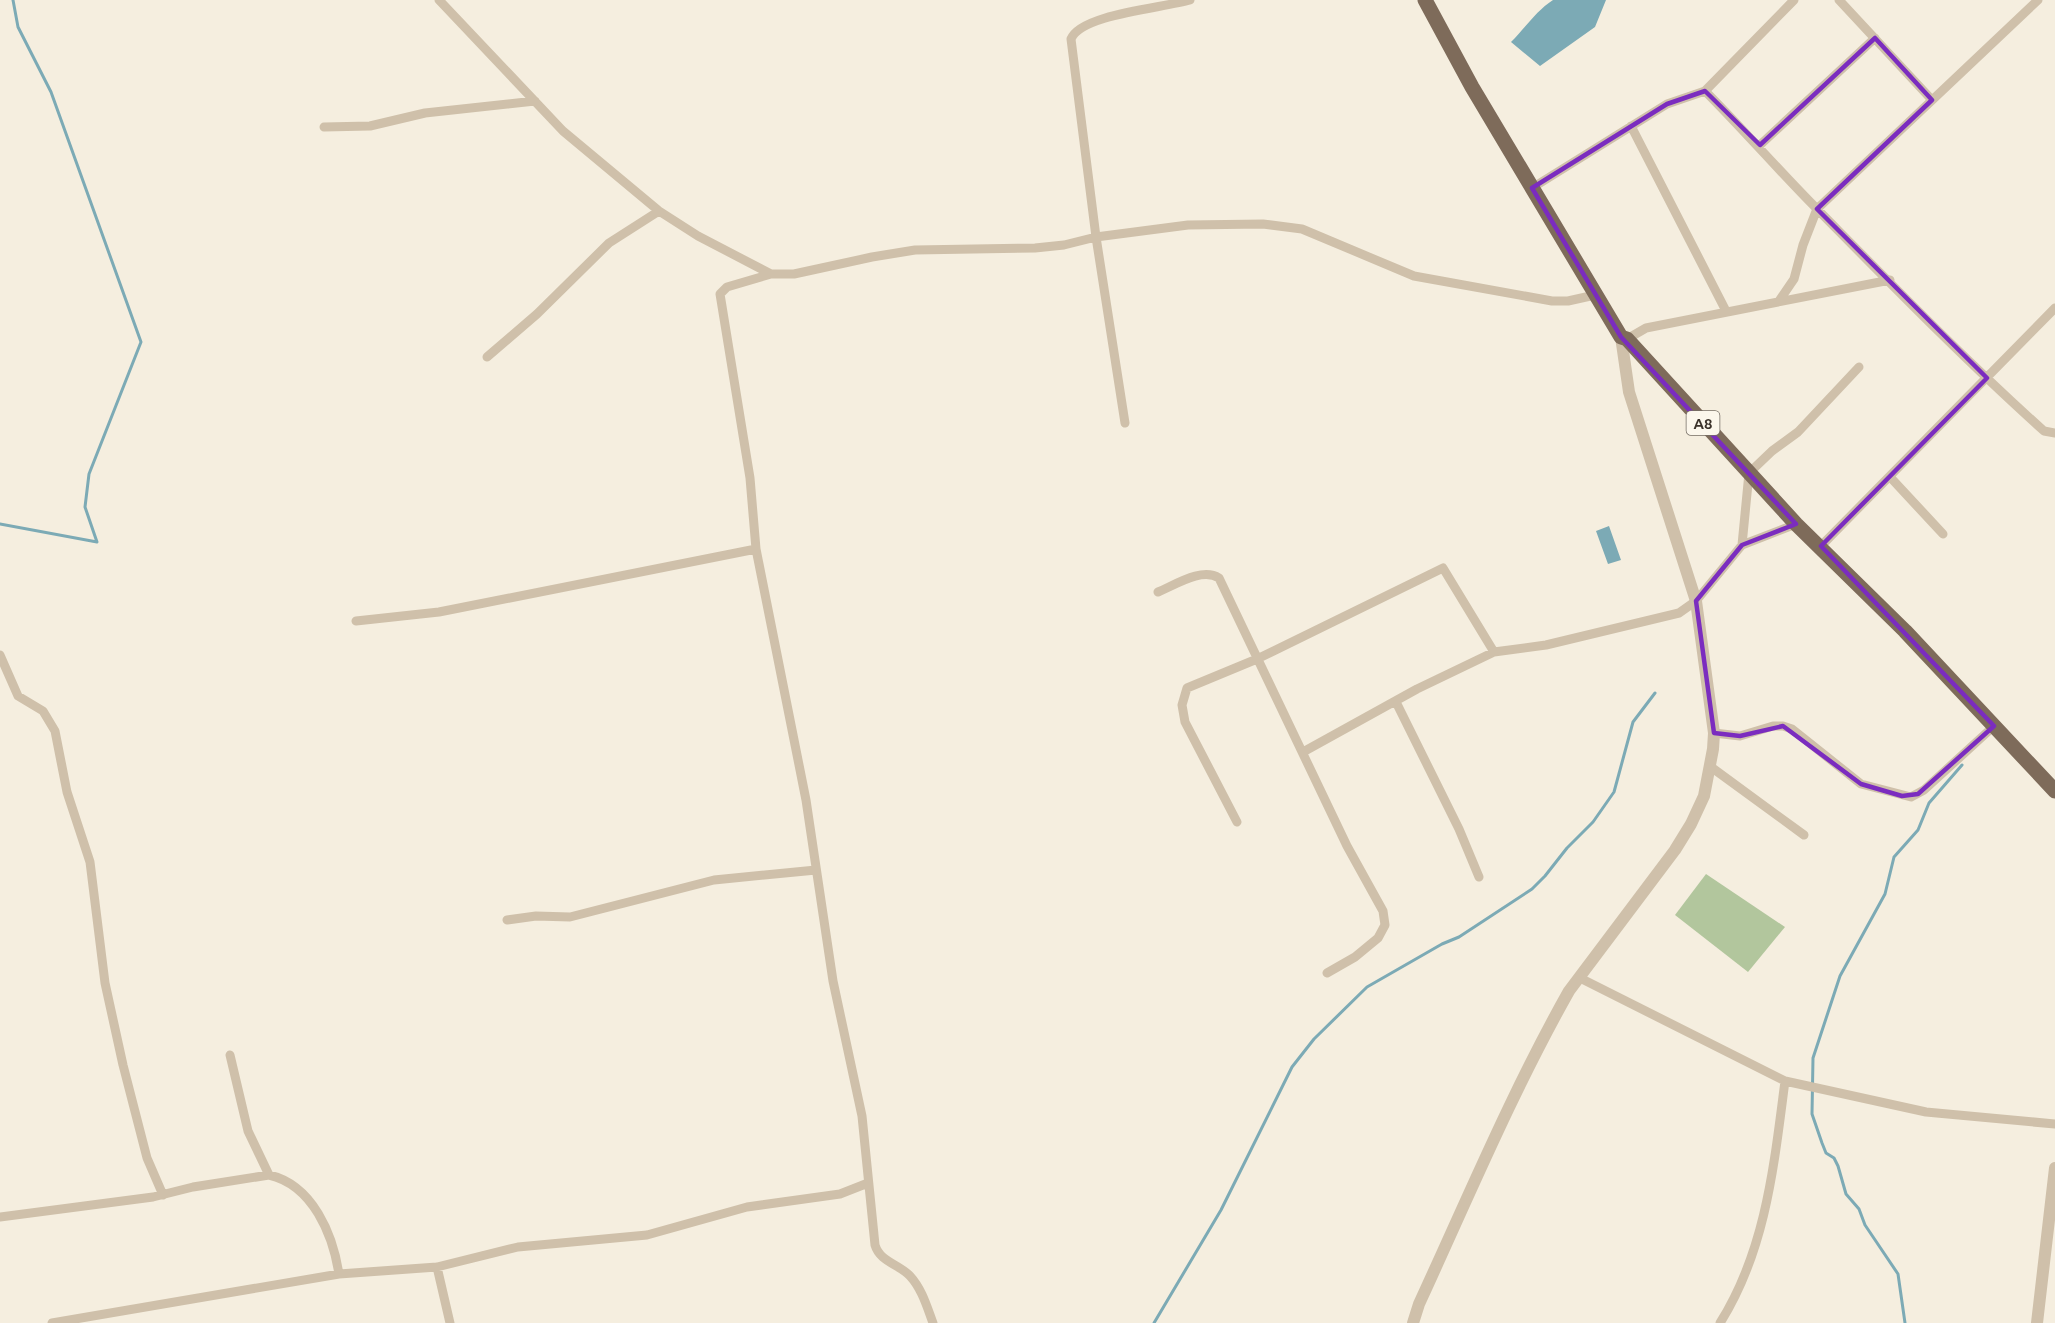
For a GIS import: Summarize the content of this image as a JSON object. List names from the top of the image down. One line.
{"streets":{"main road":["A8"]}}
